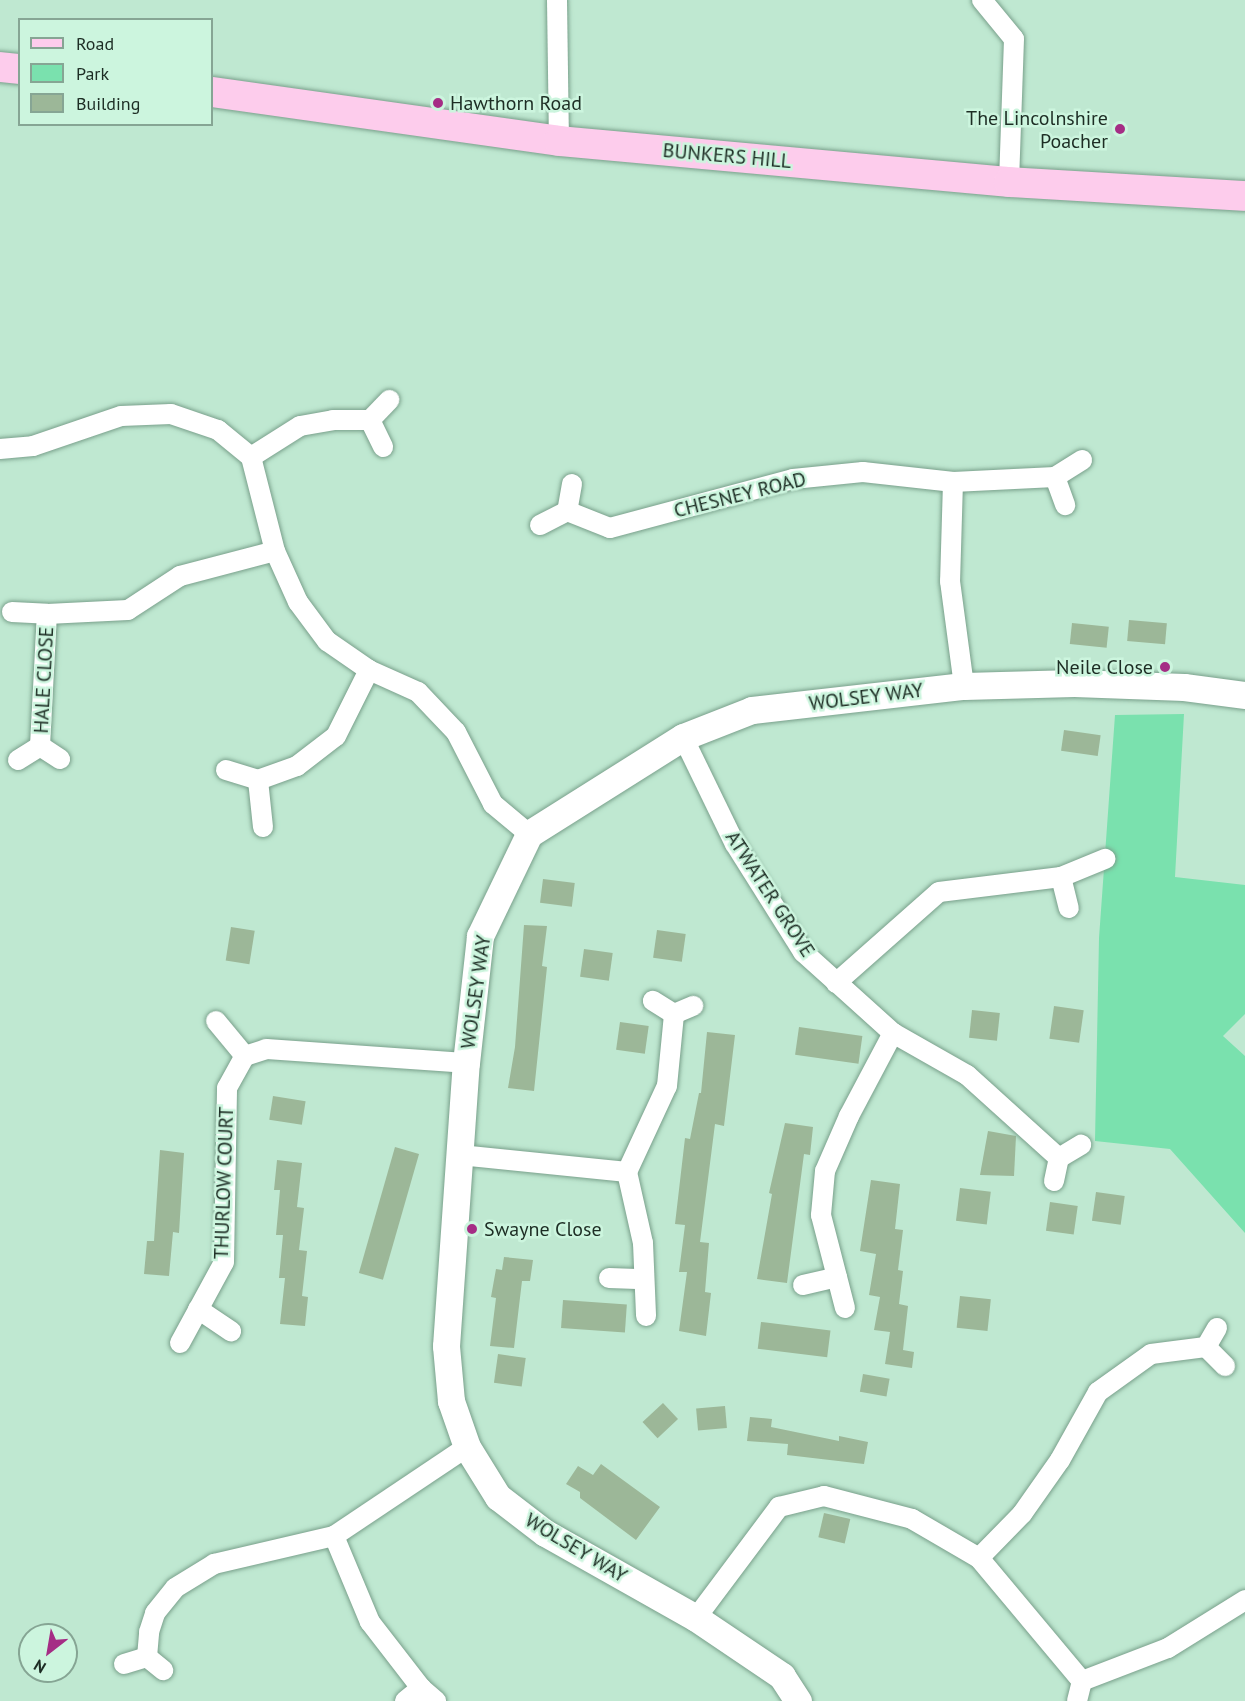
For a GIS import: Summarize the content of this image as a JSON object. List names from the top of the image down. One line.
{"streets":{"main road":["BUNKERS HILL"],"street":["CHESNEY ROAD","HALE CLOSE","WOLSEY WAY","ATWATER GROVE","THURLOW COURT"]},"crossings":[["WOLSEY WAY","ATWATER GROVE"]],"places":["Hawthorn Road","The Lincolnshire Poacher","Neile Close","Swayne Close"],"legend":["Road","Park","Building"],"north":"bottom left"}
